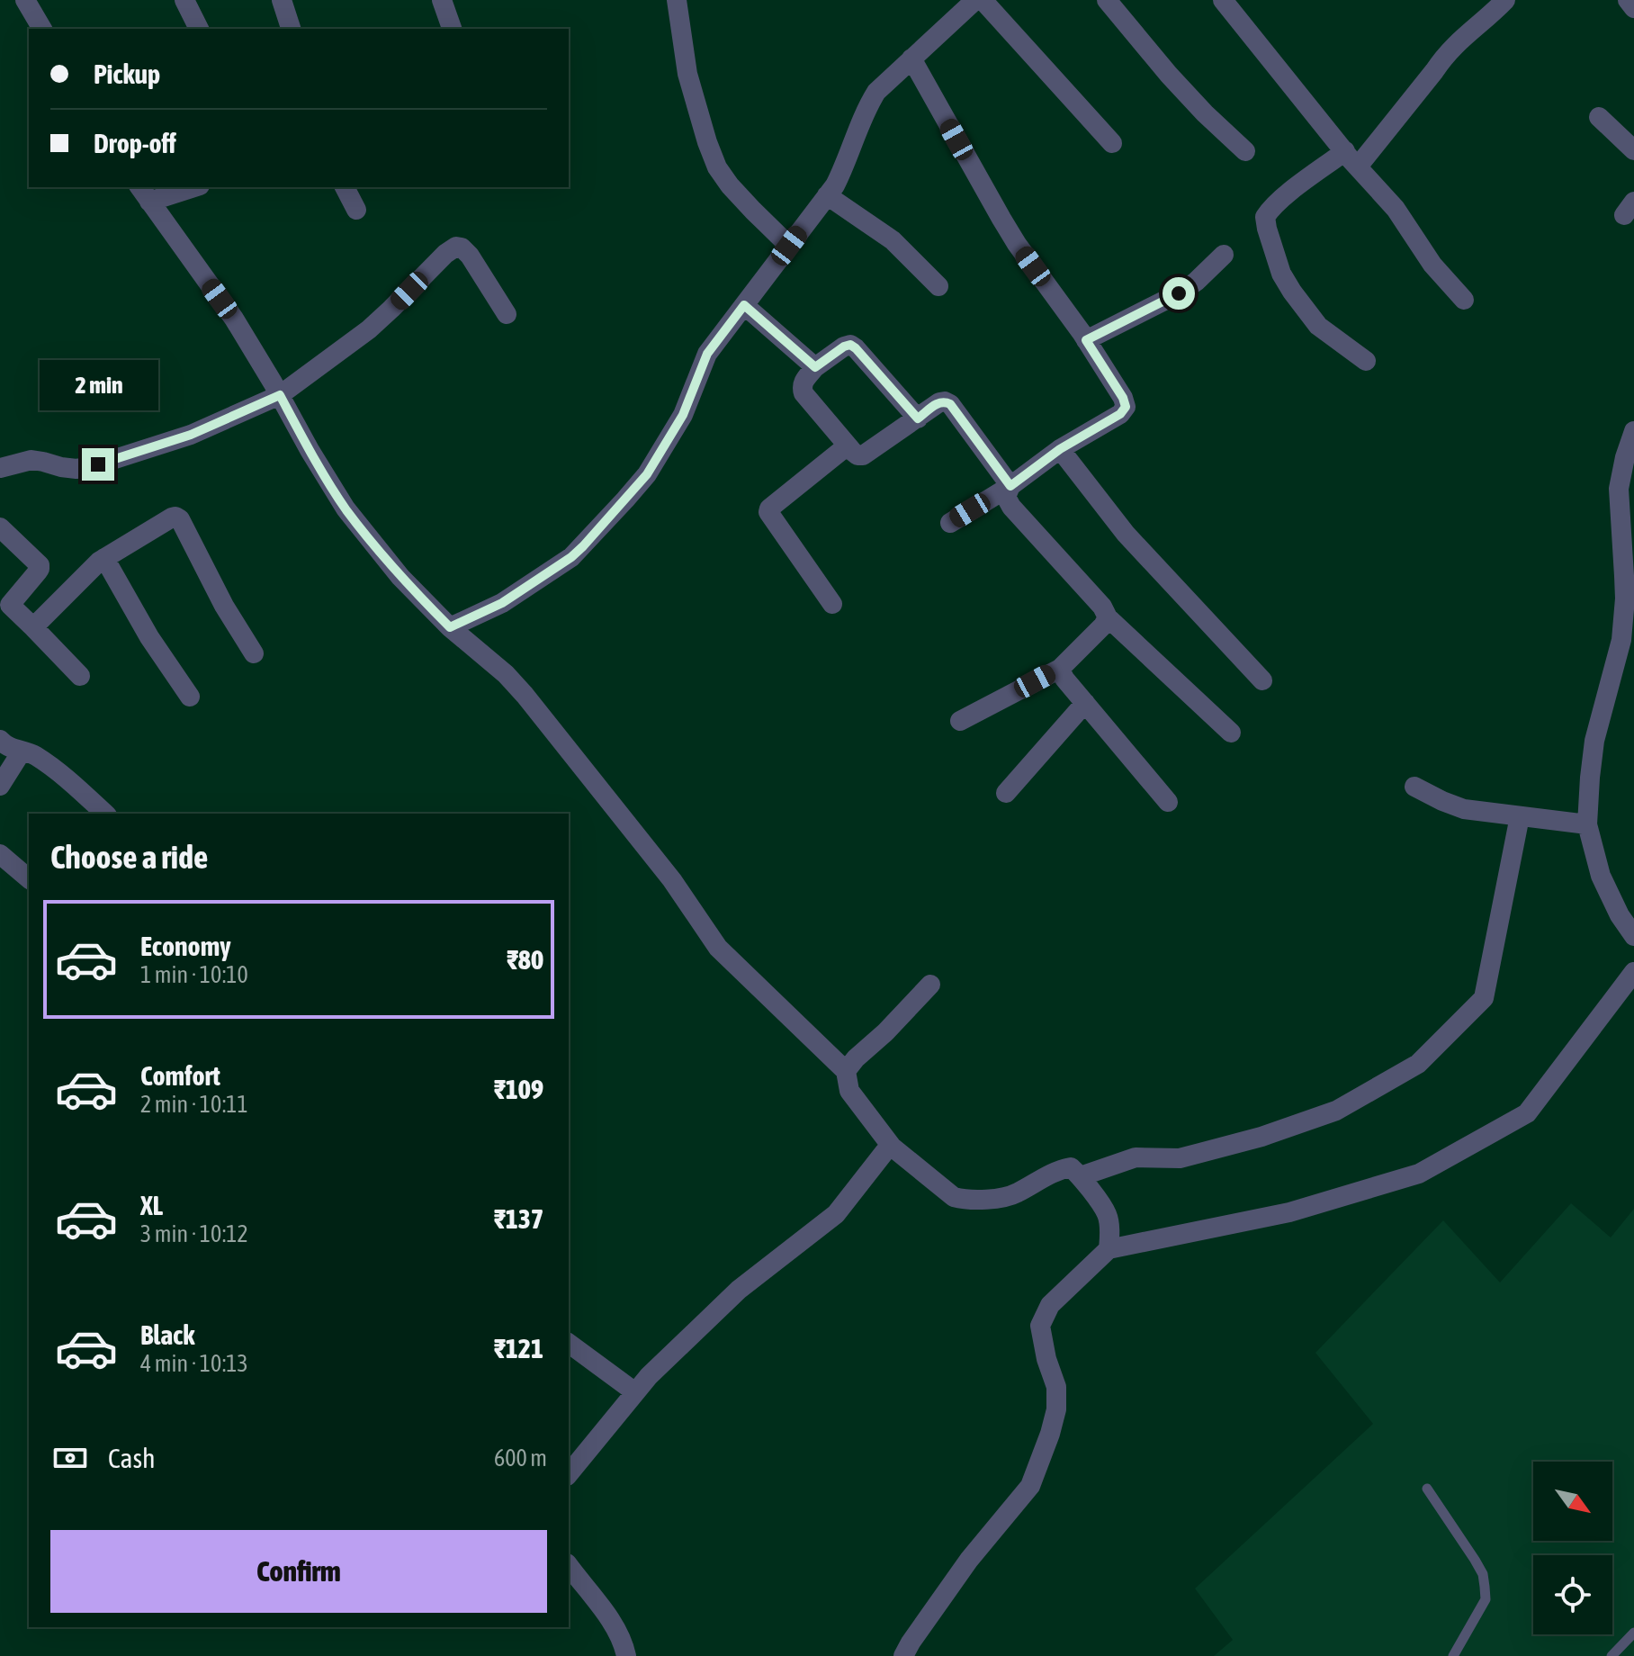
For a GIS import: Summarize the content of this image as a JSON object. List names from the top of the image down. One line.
{"north":"bottom right","page":{"banner":["Pickup","Drop-off"],"bubble":"2 min","heading":"Choose a ride","list":[{"name":"Economy","note":"1 min · 10:10","value":"₹80"},{"name":"Comfort","note":"2 min · 10:11","value":"₹109"},{"name":"XL","note":"3 min · 10:12","value":"₹137"},{"name":"Black","note":"4 min · 10:13","value":"₹121"}],"pay":["Cash","600 m"],"buttons":"Confirm"}}
